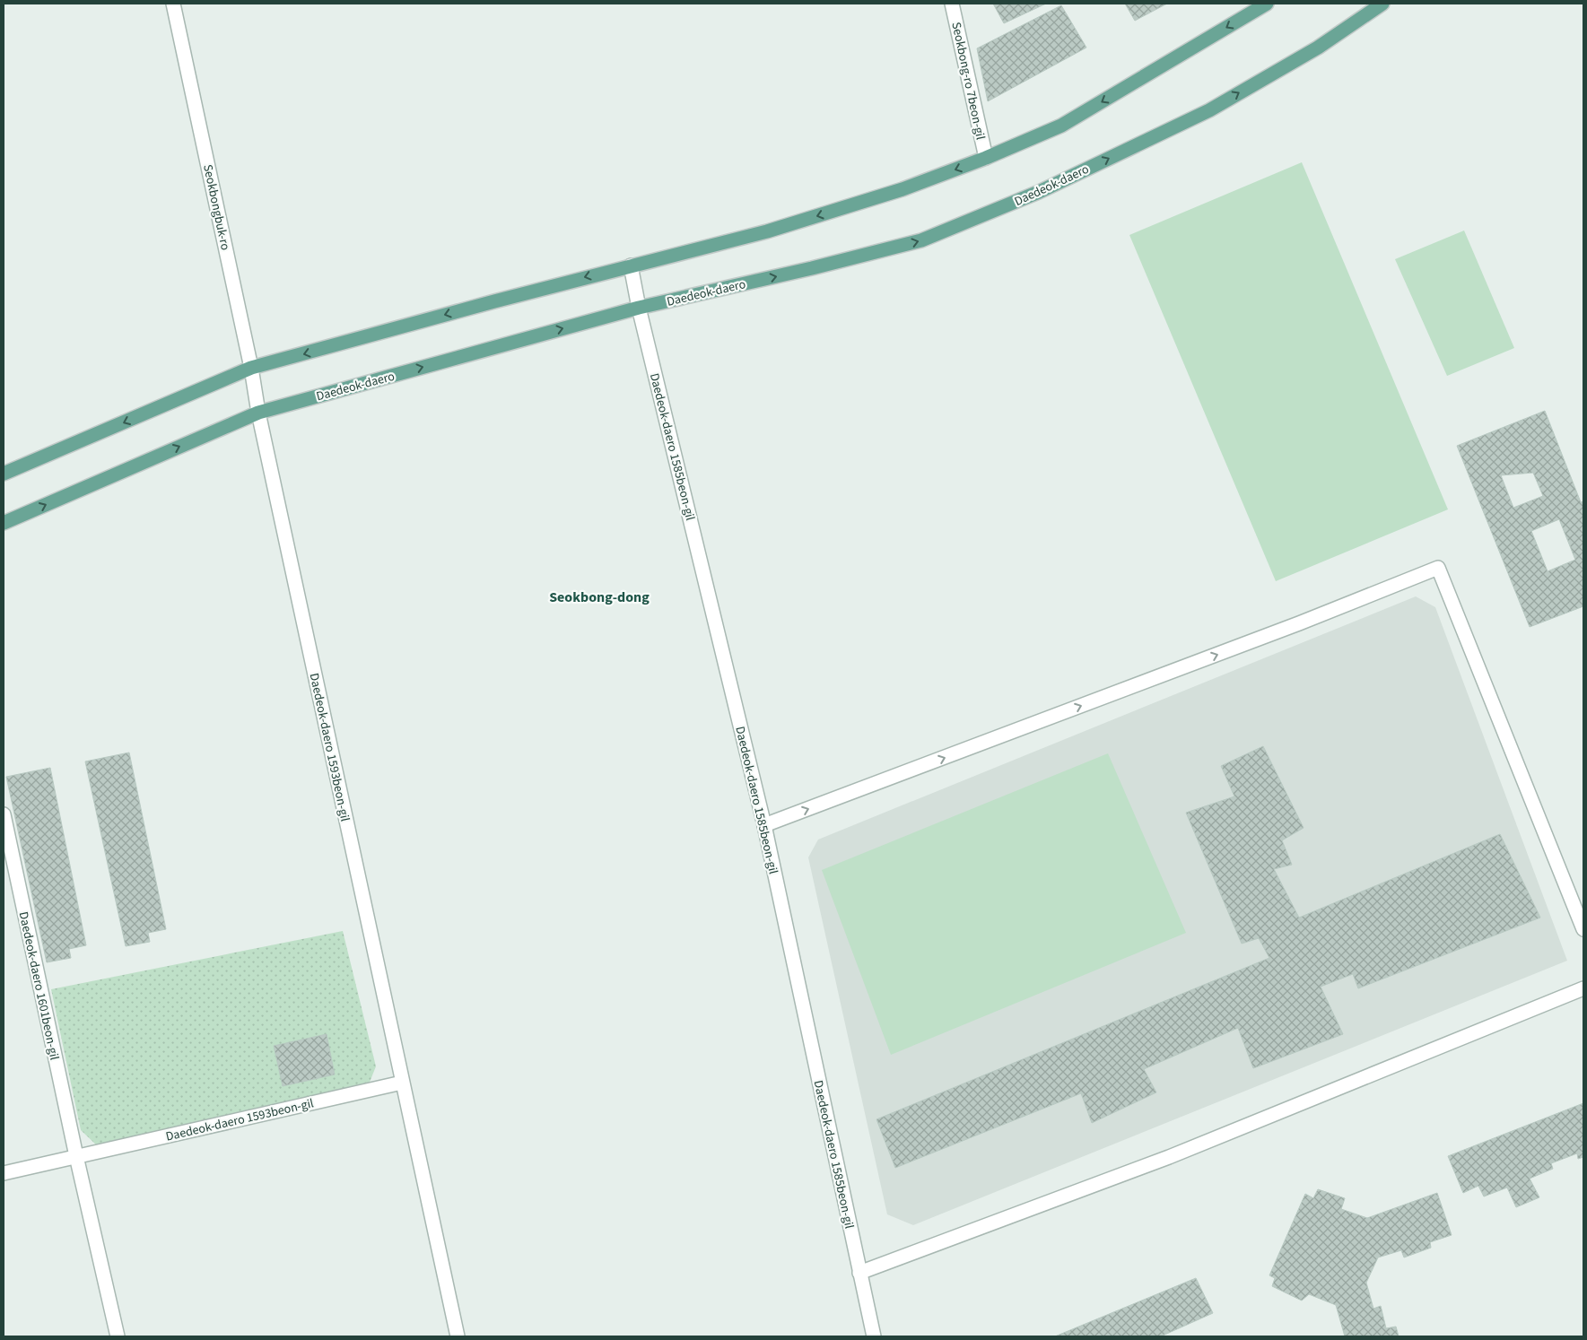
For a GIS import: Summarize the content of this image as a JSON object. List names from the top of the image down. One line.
{"streets":{"main road":["Daedeok-daero"],"street":["Seokbong-ro 7beon-gil","Seokbongbuk-ro","Daedeok-daero 1585beon-gil","Daedeok-daero 1593beon-gil","Daedeok-daero 1601beon-gil"]},"crossings":[["Daedeok-daero","Seokbongbuk-ro"],["Daedeok-daero","Daedeok-daero 1585beon-gil"],["Daedeok-daero","Daedeok-daero 1593beon-gil"],["Seokbongbuk-ro","Daedeok-daero 1593beon-gil"],["Daedeok-daero 1593beon-gil","Daedeok-daero 1601beon-gil"]],"districts":["Seokbong-dong"]}
